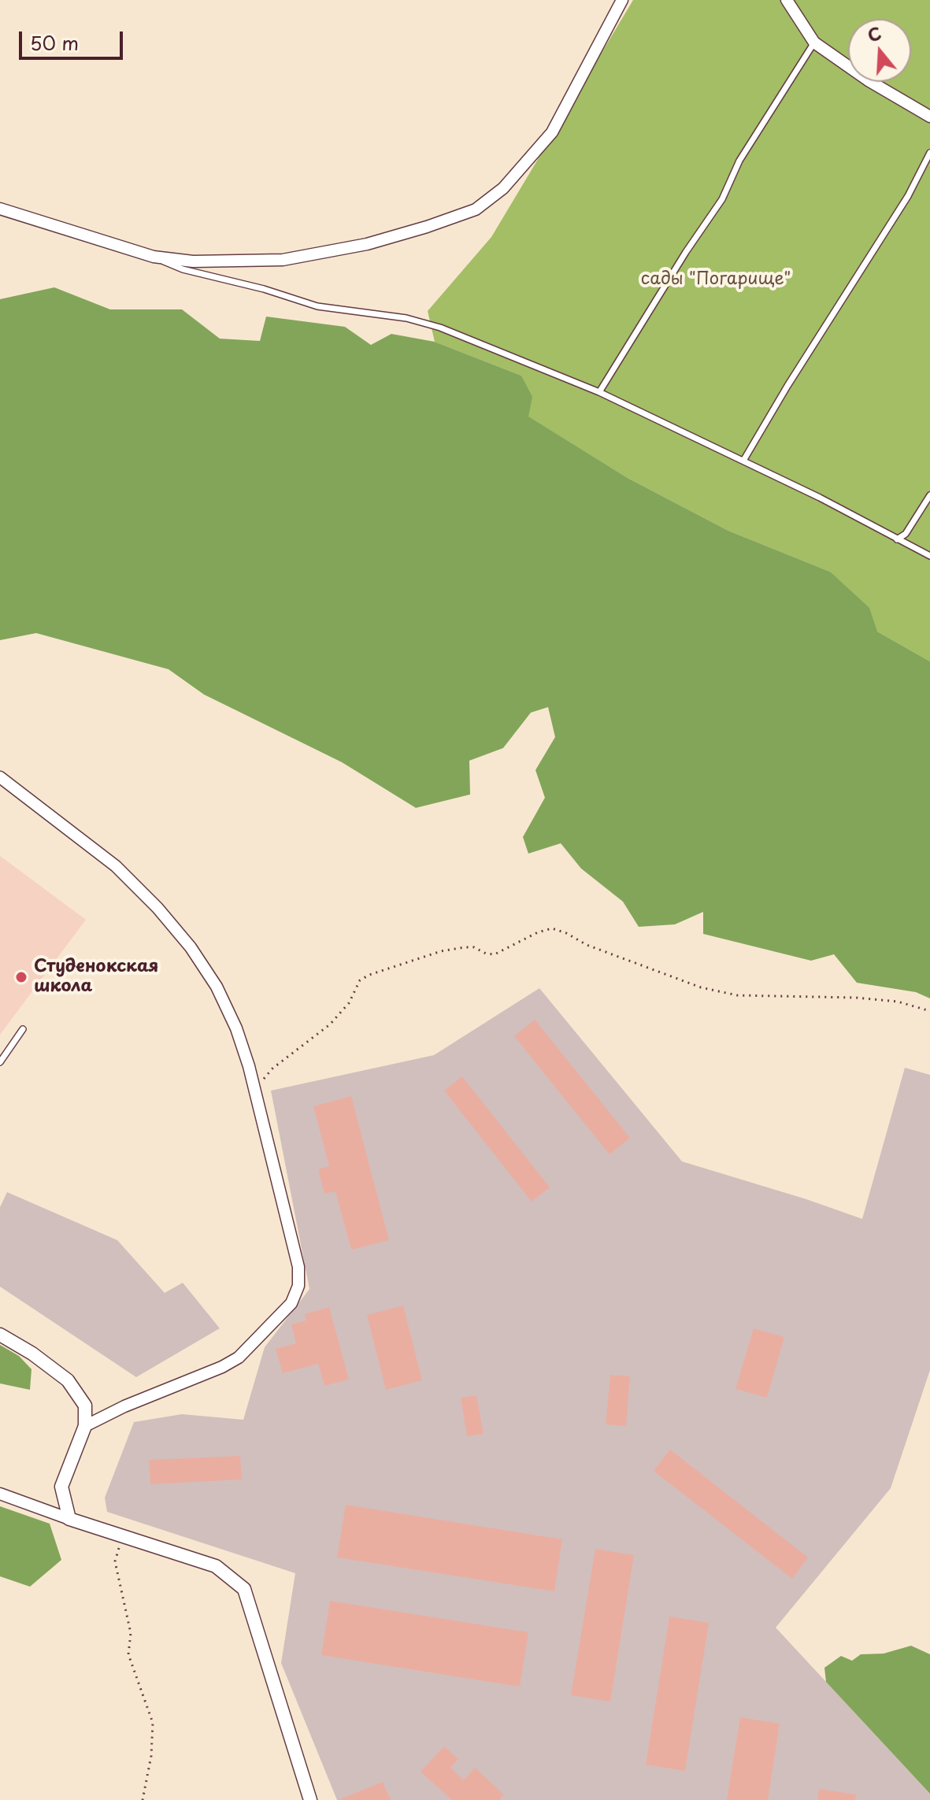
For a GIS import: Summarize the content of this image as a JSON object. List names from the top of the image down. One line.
{"parks":["сады \"Погарище\""],"places":["Студенокская школа"],"scale_bar":"50 m","north":"top"}
